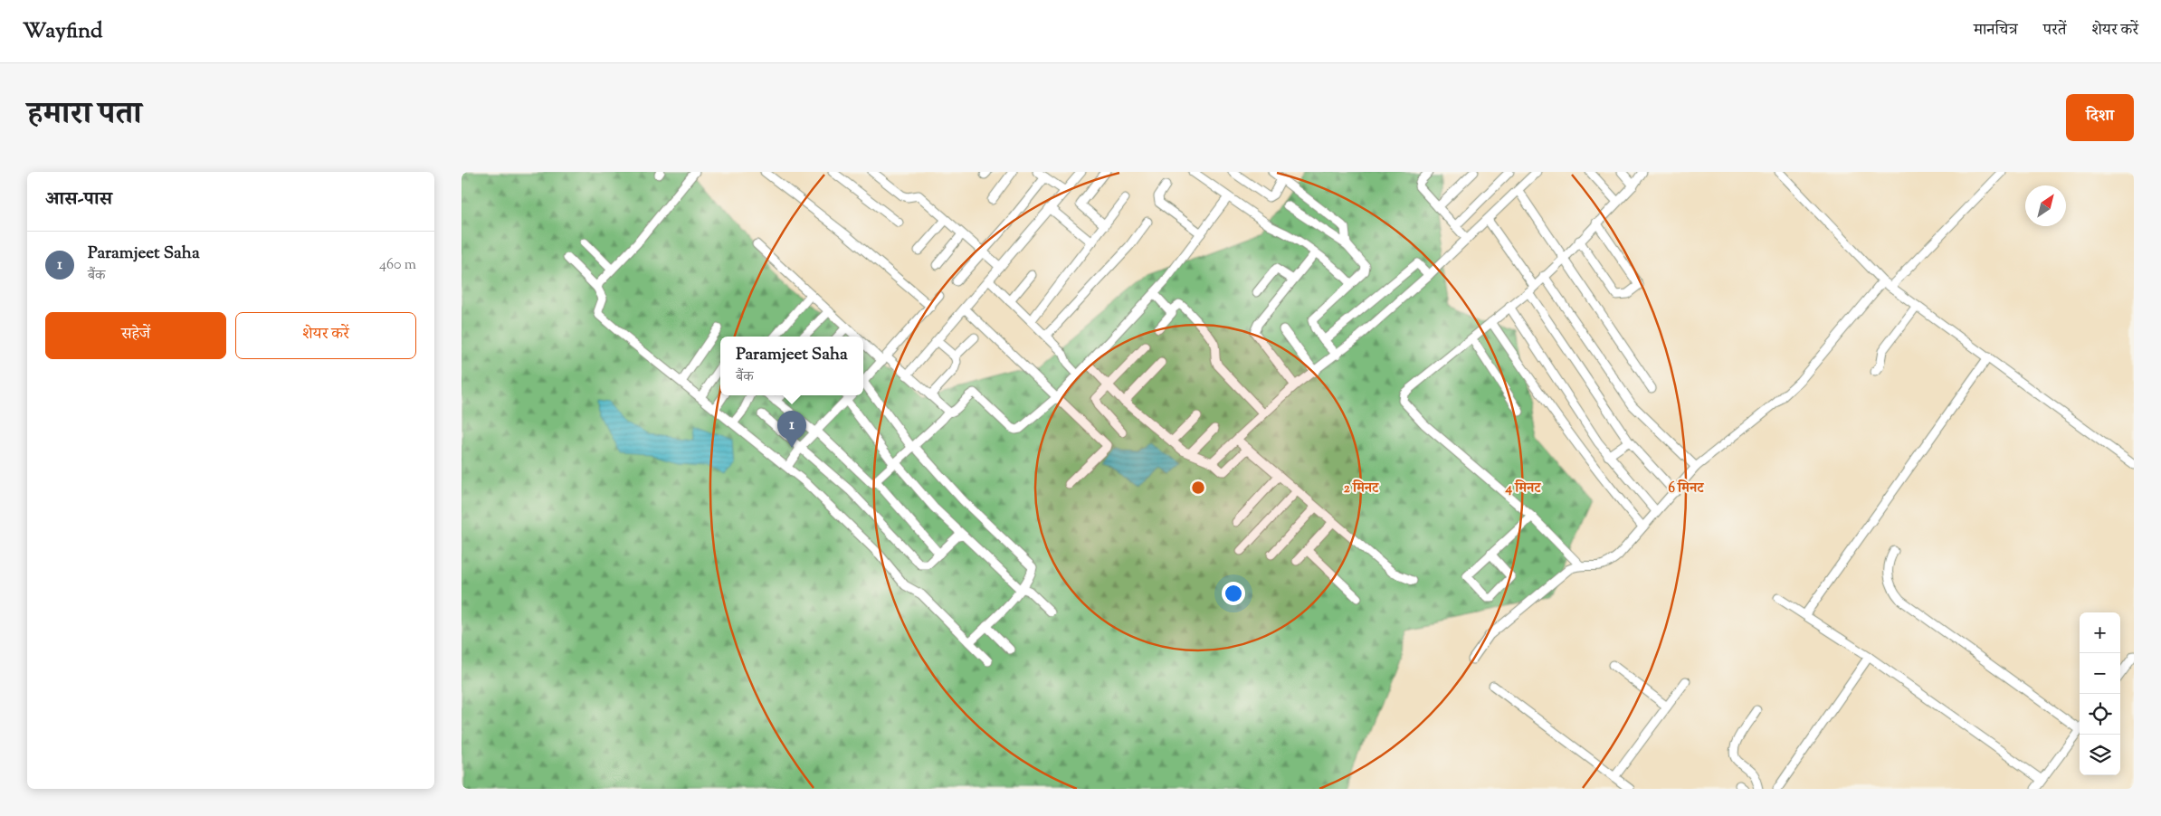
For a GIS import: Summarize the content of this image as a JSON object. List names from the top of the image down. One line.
{"north":"top right","page":{"header":"Wayfind","nav":["मानचित्र","परतें","शेयर करें"],"title":"हमारा पता","buttons":["दिशा",["सहेजें","शेयर करें"]],"heading":"आस-पास","list":[{"mark":"1","name":"Paramjeet Saha","note":"बैंक","value":"460 m"}],"popup":["Paramjeet Saha","बैंक"],"pins":"1","map_buttons":["+","−"]},"rings":["2 मिनट","4 मिनट","6 मिनट"]}
